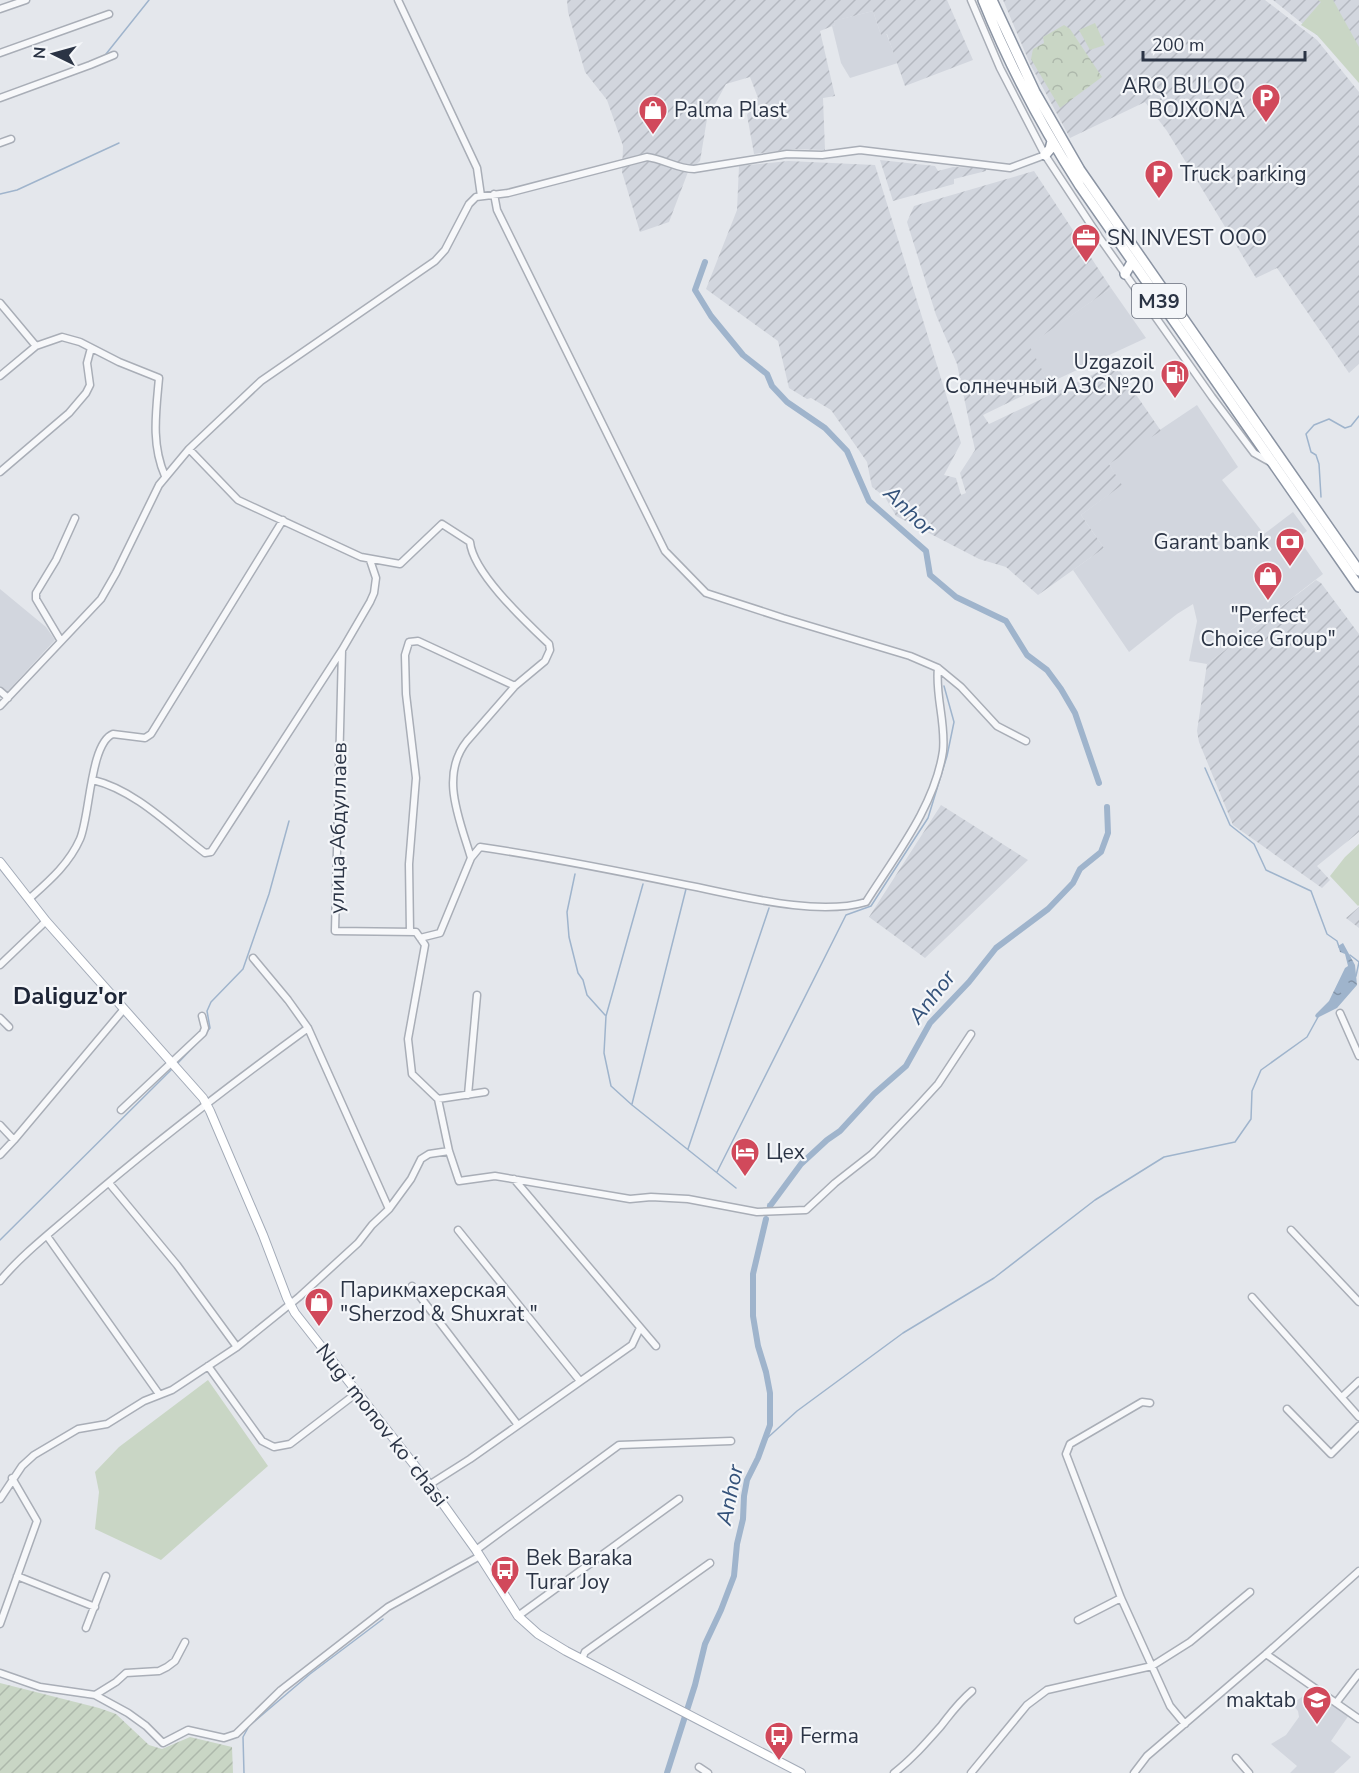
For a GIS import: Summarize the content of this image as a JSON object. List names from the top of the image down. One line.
{"streets":{"highway":["M39"],"main road":["Nugʻmonov koʻchasi"],"street":["улица Абдуллаев"]},"districts":["Daliguz'or"],"water":["Anhor"],"places":{"parking":["ARQ BULOQ BOJXONA","Truck parking"],"shop":["Palma Plast","\"Perfect Choice Group\"","Парикмахерская \"Sherzod & Shuxrat \""],"office":["SN INVEST ООО"],"fuel station":["Uzgazoil Солнечный АЗС№20"],"bank":["Garant bank"],"hotel":["Цех"],"bus stop":["Bek Baraka Turar Joy","Ferma"],"school or university":["maktab"]},"scale_bar":"200 m","north":"left"}
